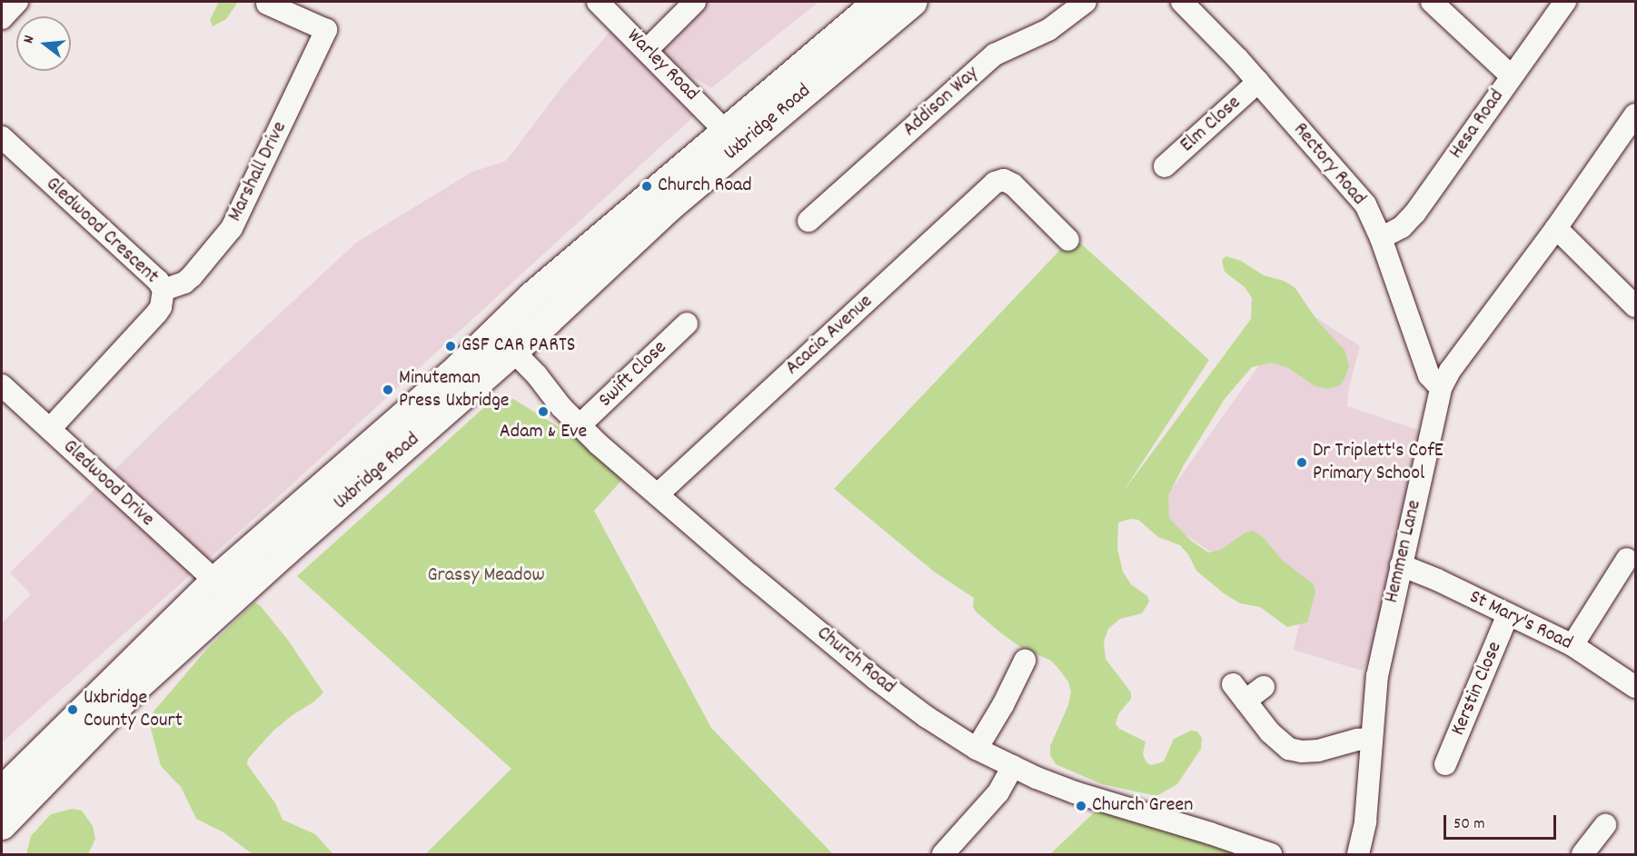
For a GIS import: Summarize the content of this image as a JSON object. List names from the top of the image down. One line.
{"streets":{"main road":["Uxbridge Road"],"street":["Warley Road","Addison Way","Elm Close","Hesa Road","Rectory Road","Marshall Drive","Gledwood Crescent","Acacia Avenue","Swift Close","Gledwood Drive","Hemmen Lane","St Mary's Road","Church Road","Kerstin Close"]},"crossings":[["Warley Road","Uxbridge Road"],["Uxbridge Road","Gledwood Drive"],["Uxbridge Road","Church Road"],["Elm Close","Rectory Road"],["Hesa Road","Rectory Road"],["Rectory Road","Hemmen Lane"],["Marshall Drive","Gledwood Crescent"],["Gledwood Crescent","Gledwood Drive"],["Acacia Avenue","Church Road"],["Swift Close","Church Road"],["Hemmen Lane","St Mary's Road"],["St Mary's Road","Kerstin Close"]],"parks":["Grassy Meadow"],"places":["Church Road","GSF CAR PARTS","Minuteman Press Uxbridge","Adam & Eve","Dr Triplett's CofE Primary School","Uxbridge County Court","Church Green"],"scale_bar":"50 m","north":"left"}
